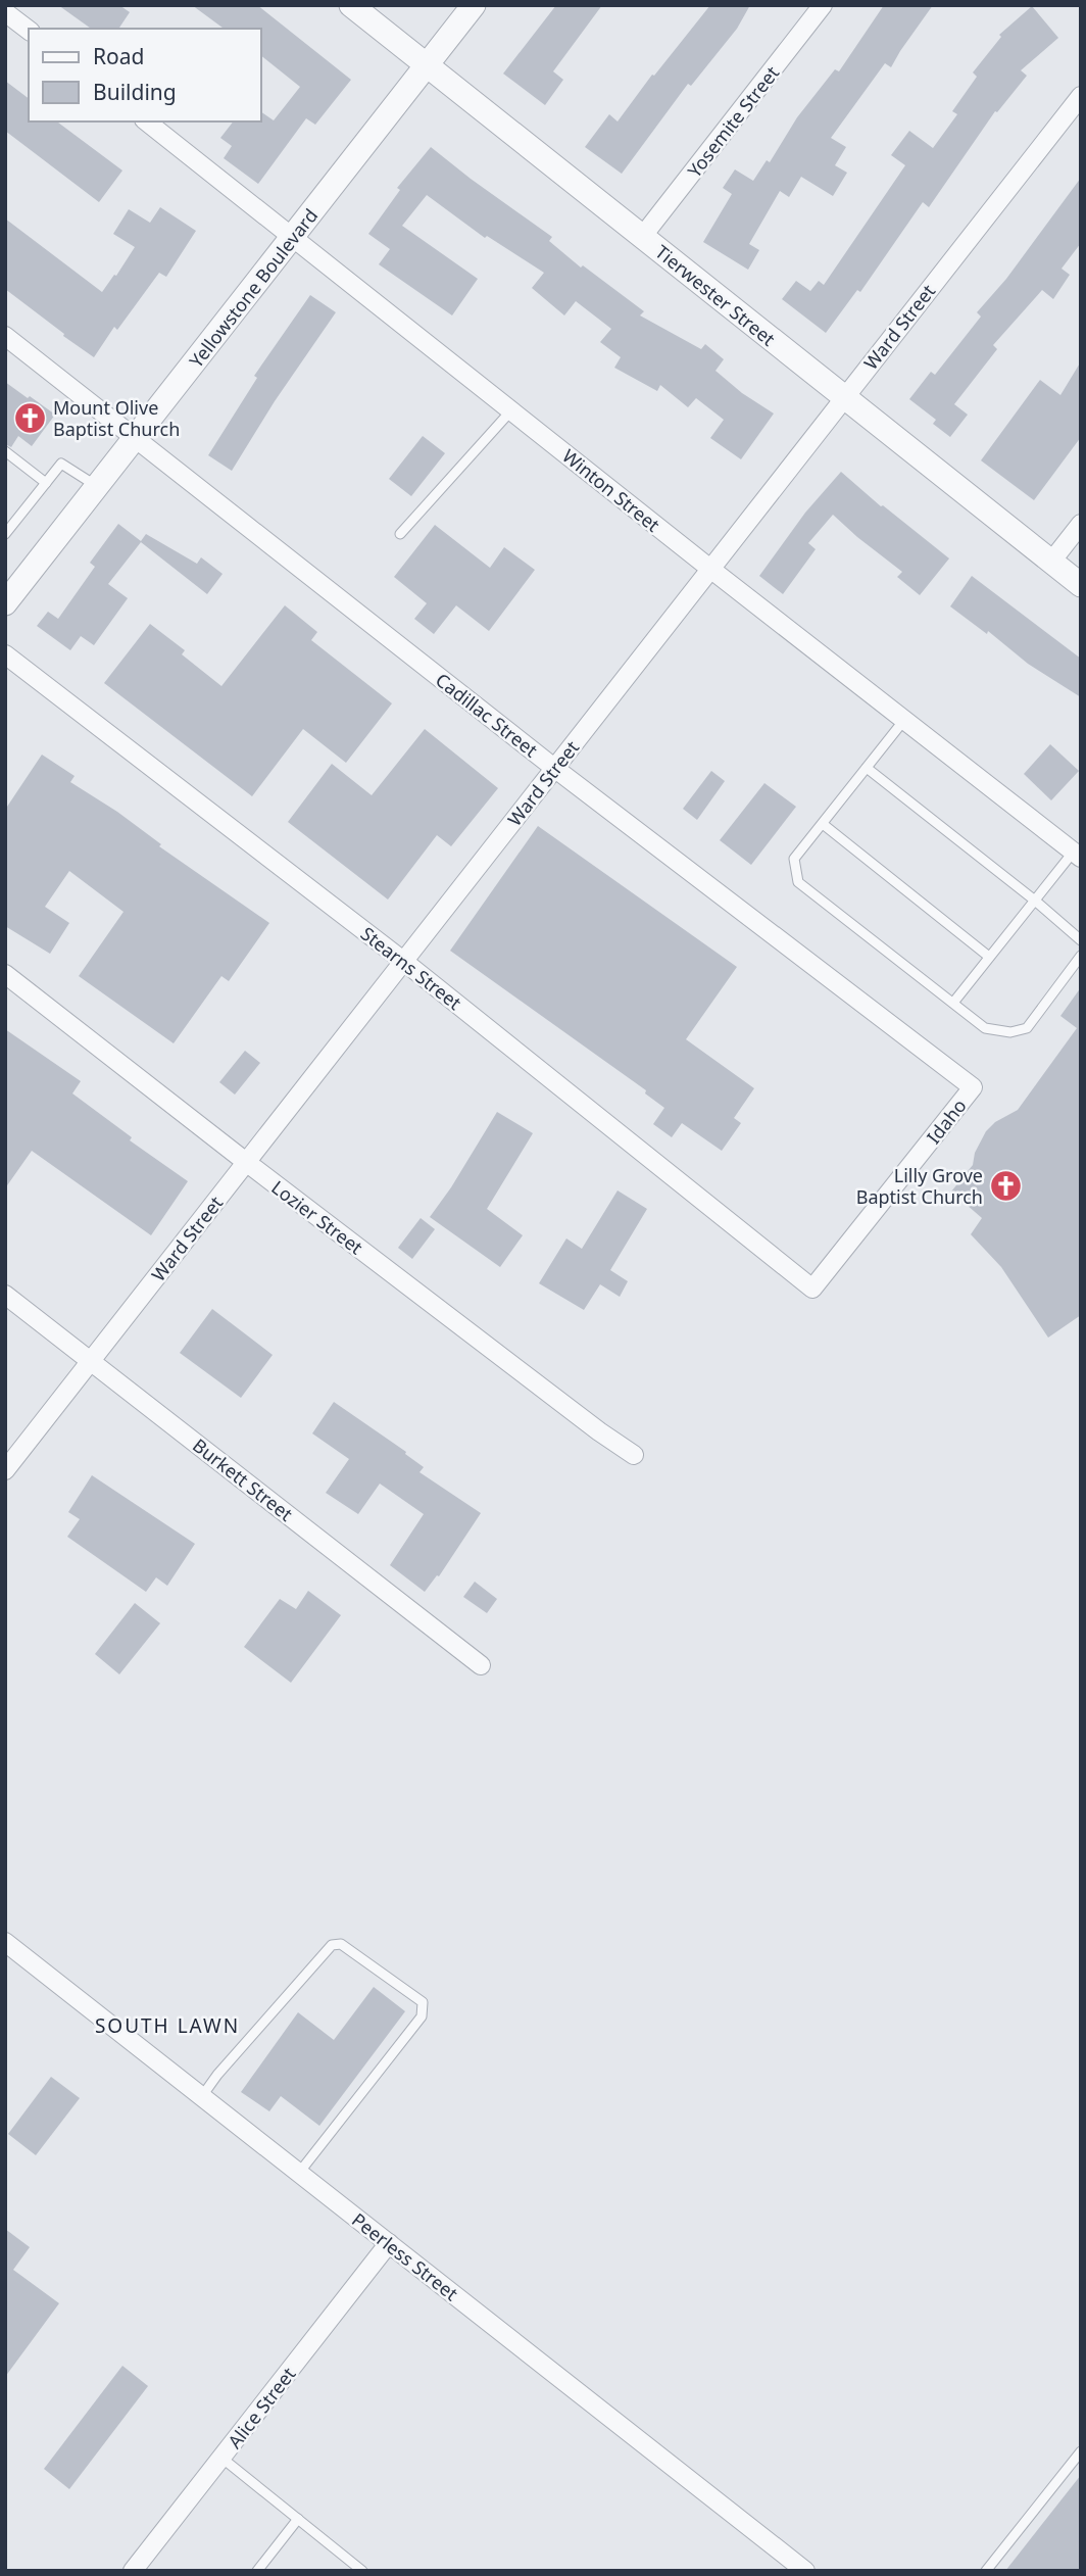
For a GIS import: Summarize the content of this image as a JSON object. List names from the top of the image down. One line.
{"streets":{"street":["Yosemite Street","Yellowstone Boulevard","Tierwester Street","Ward Street","Winton Street","Cadillac Street","Stearns Street","Idaho","Lozier Street","Burkett Street","Peerless Street","Alice Street"]},"crossings":[["Yosemite Street","Tierwester Street"],["Yellowstone Boulevard","Tierwester Street"],["Yellowstone Boulevard","Winton Street"],["Yellowstone Boulevard","Cadillac Street"],["Tierwester Street","Ward Street"],["Ward Street","Winton Street"],["Ward Street","Cadillac Street"],["Ward Street","Stearns Street"],["Ward Street","Lozier Street"],["Ward Street","Burkett Street"],["Cadillac Street","Idaho"],["Stearns Street","Idaho"],["Peerless Street","Alice Street"]],"districts":["SOUTH LAWN"],"places":{"church":["Mount Olive Baptist Church","Lilly Grove Baptist Church"]},"legend":["Road","Building"]}
